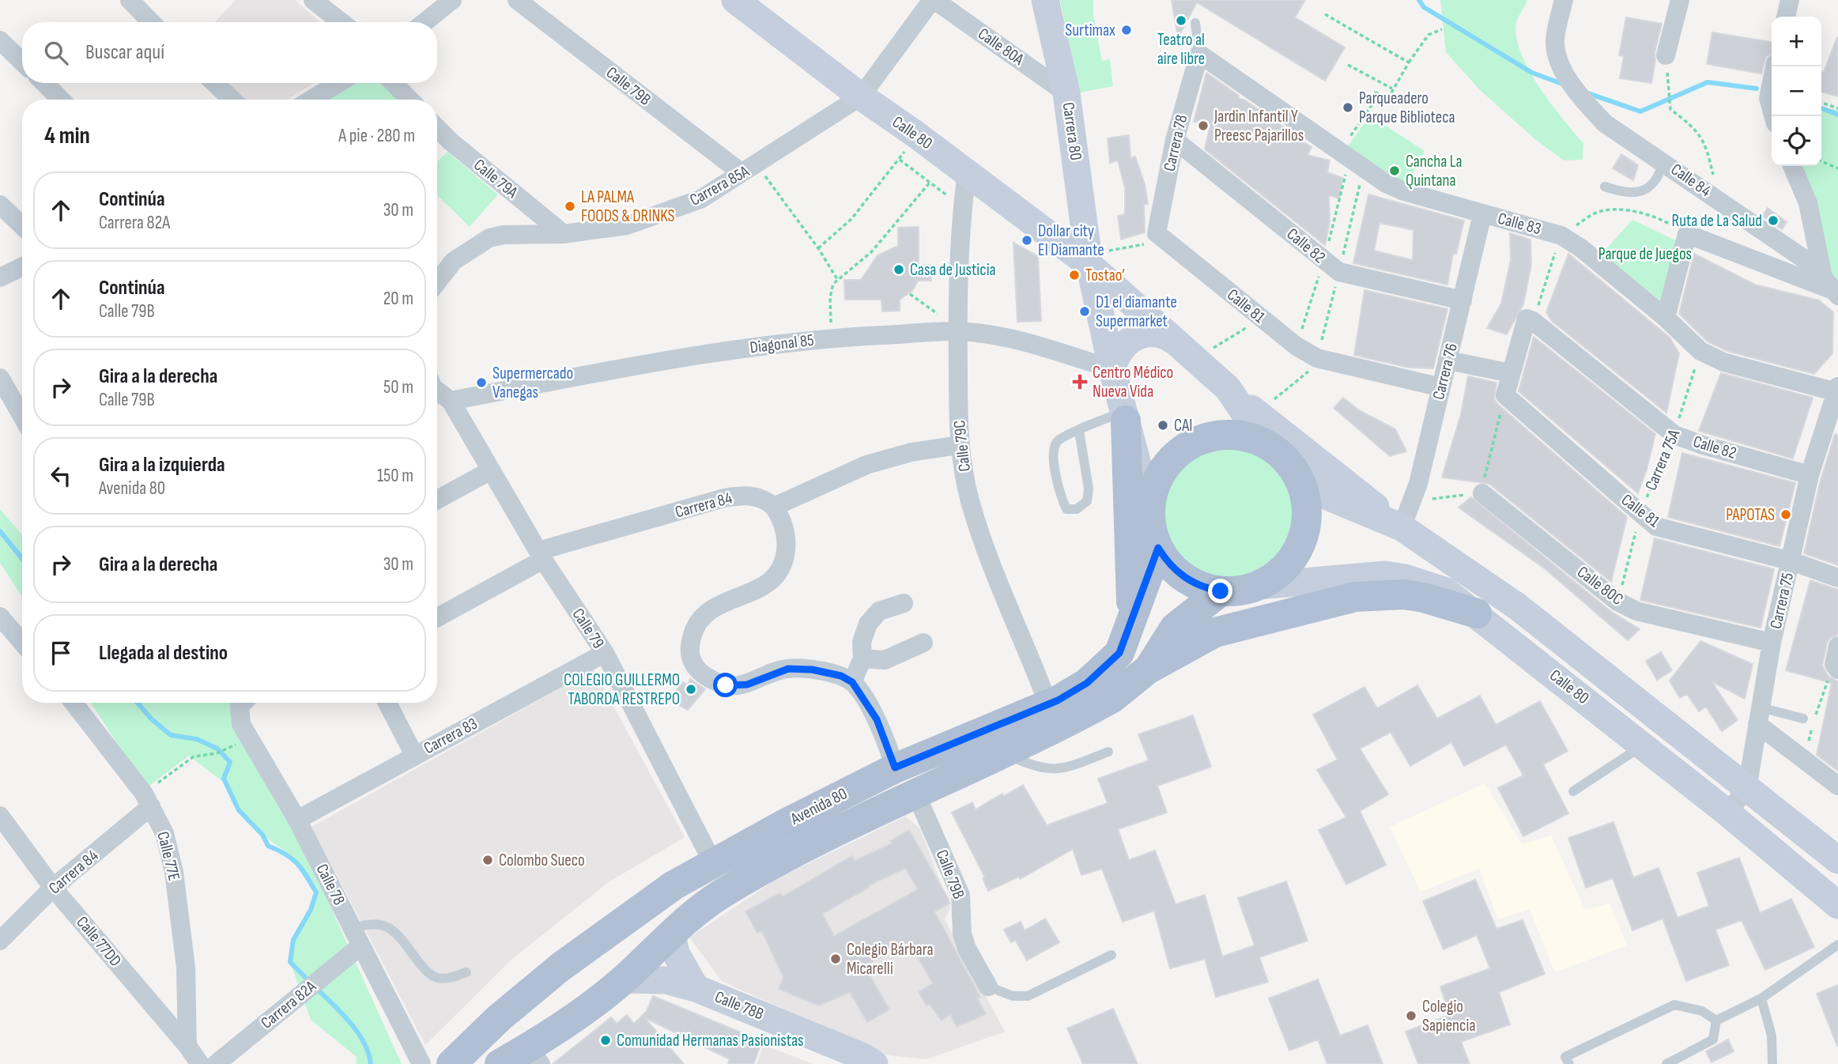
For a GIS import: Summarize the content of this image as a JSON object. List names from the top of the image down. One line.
{"streets":{"main road":["Avenida 80"],"street":["Calle 80A","Calle 79B","Carrera 80","Calle 80","Carrera 78","Calle 79A","Calle 84","Carrera 85A","Calle 83","Calle 82","Calle 81","Diagonal 85","Carrera 76","Calle 79C","Carrera 84","Calle 80C","Carrera 75","Calle 79","Carrera 83","Calle 77E","Calle 78","Calle 77DD","Carrera 82A","Calle 78B"],"path":["Carrera 75A"]},"crossings":[["Calle 80A","Carrera 80"],["Calle 80A","Carrera 85A"],["Calle 79B","Carrera 85A"],["Calle 79B","Avenida 80"],["Carrera 80","Calle 80"],["Calle 80","Carrera 85A"],["Calle 80","Carrera 76"],["Calle 80","Calle 79C"],["Calle 80","Carrera 75"],["Calle 80","Avenida 80"],["Carrera 78","Calle 83"],["Carrera 78","Calle 82"],["Carrera 78","Calle 81"],["Calle 79A","Carrera 85A"],["Calle 83","Carrera 76"],["Calle 83","Carrera 75A"],["Calle 83","Carrera 75"],["Calle 82","Carrera 76"],["Calle 82","Carrera 75A"],["Calle 82","Carrera 75"],["Calle 81","Carrera 76"],["Calle 81","Carrera 75A"],["Calle 81","Carrera 75"],["Diagonal 85","Calle 79C"],["Diagonal 85","Calle 79"],["Calle 79C","Avenida 80"],["Carrera 75A","Calle 80C"],["Carrera 84","Calle 79"],["Carrera 84","Calle 77E"],["Carrera 84","Calle 77DD"],["Calle 80C","Carrera 75"],["Calle 79","Carrera 83"],["Calle 79","Avenida 80"],["Carrera 83","Calle 78"],["Avenida 80","Calle 78B"],["Calle 77E","Calle 77DD"],["Calle 78","Carrera 82A"]],"parks":["Parque de Juegos"],"places":{"other":["Teatro al aire libre","Surtimax","Parqueadero Parque Biblioteca","Jardin Infantil Y Preesc Pajarillos","Cancha La Quintana","LA PALMA FOODS & DRINKS","Ruta de La Salud","Dollar city El Diamante","Casa de Justicia","Tostao’","D1 el diamante Supermarket","Supermercado Vanegas","CAI","PAPOTAS","COLEGIO GUILLERMO TABORDA RESTREPO","Colombo Sueco","Colegio Bárbara Micarelli","Colegio Sapiencia","Comunidad Hermanas Pasionistas"],"health":["Centro Médico Nueva Vida"]},"page":{"map_buttons":["+","−"],"search":"Buscar aquí","heading":["4 min","A pie · 280 m"],"list":[["Continúa","Carrera 82A","30 m"],["Continúa","Calle 79B","20 m"],["Gira a la derecha","Calle 79B","50 m"],["Gira a la izquierda","Avenida 80","150 m"],["Gira a la derecha","30 m"],"Llegada al destino"]}}
